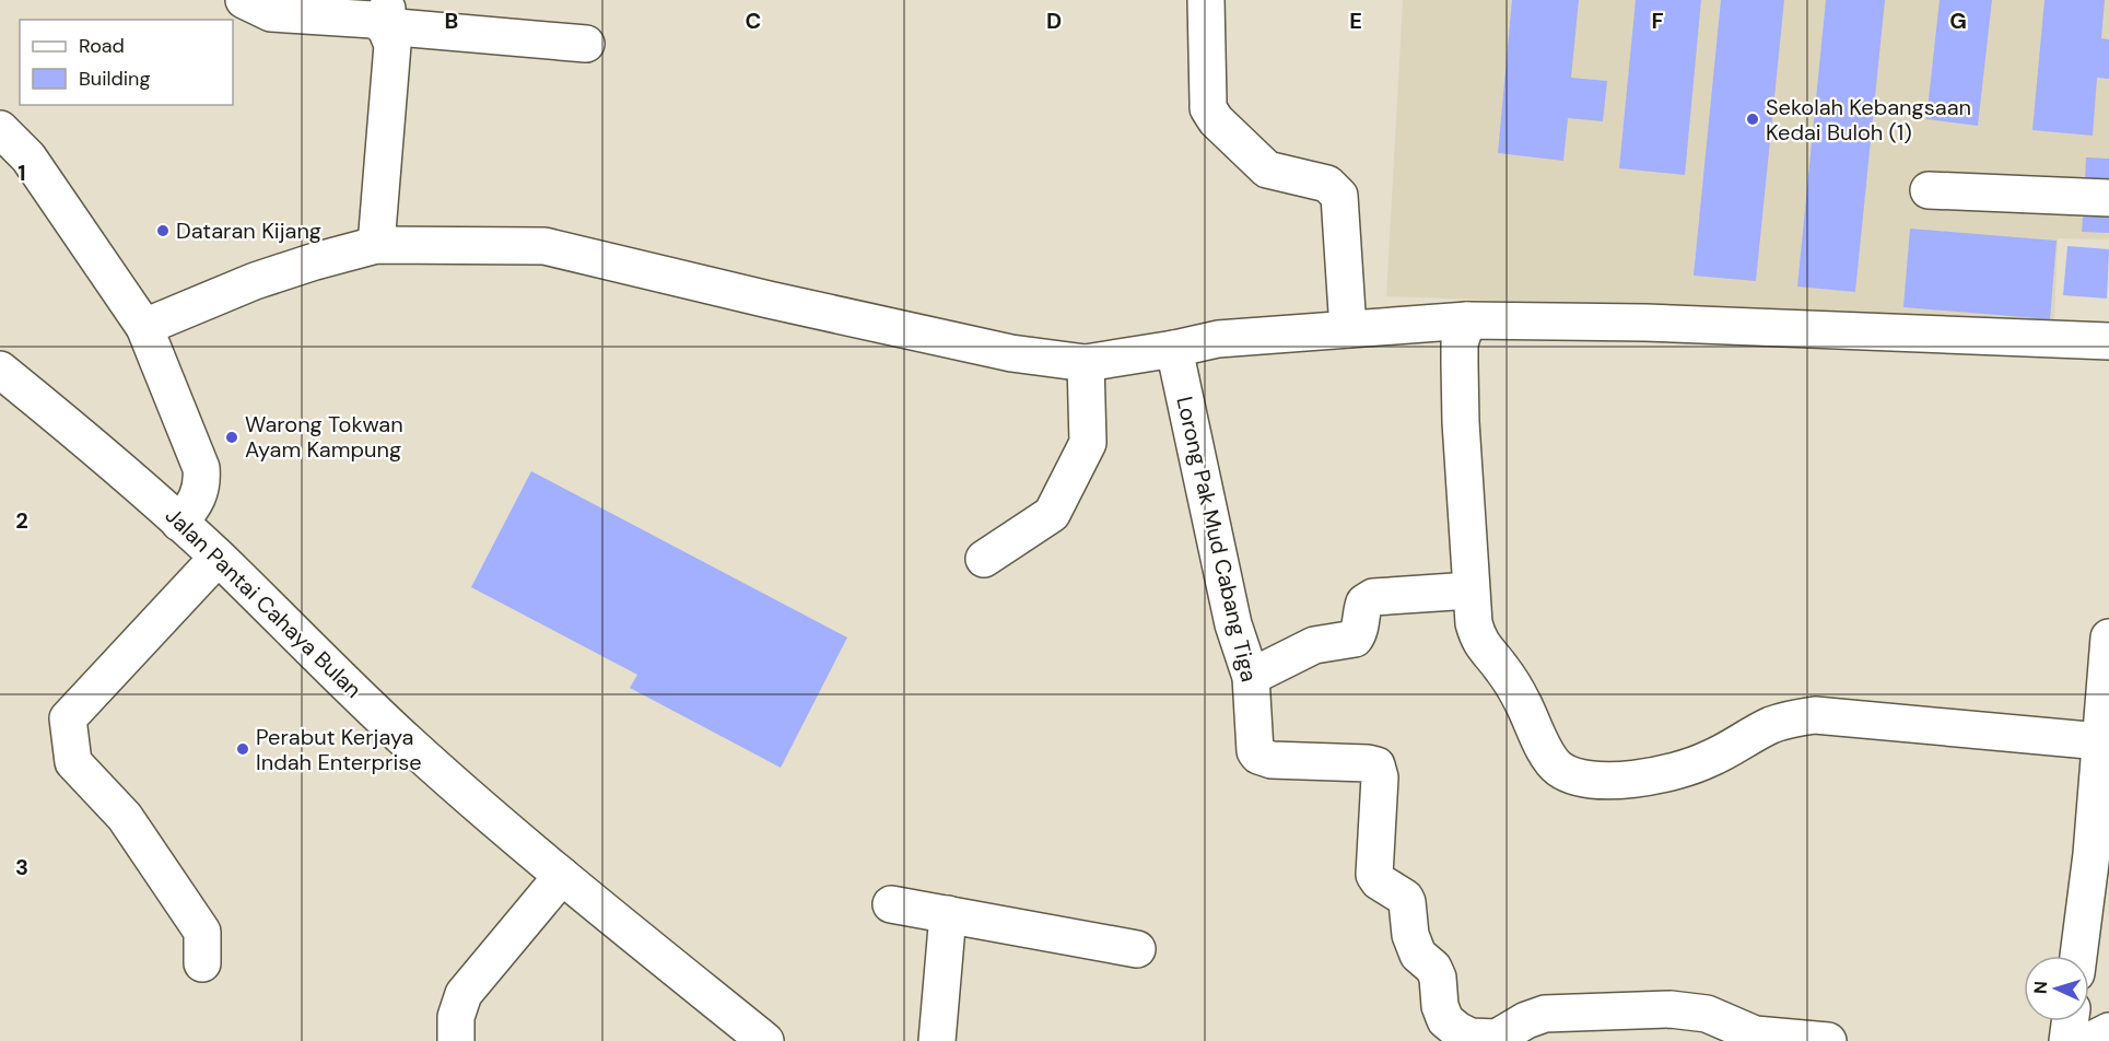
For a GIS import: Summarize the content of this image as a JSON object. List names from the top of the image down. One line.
{"streets":{"street":["Lorong Pak Mud Cabang Tiga","Jalan Pantai Cahaya Bulan"]},"places":["Sekolah Kebangsaan Kedai Buloh (1)","Dataran Kijang","Warong Tokwan Ayam Kampung","Perabut Kerjaya Indah Enterprise"],"legend":["Road","Building"],"north":"left","grid":{"columns":["B","C","D","E","F","G"],"rows":["1","2","3"]}}
